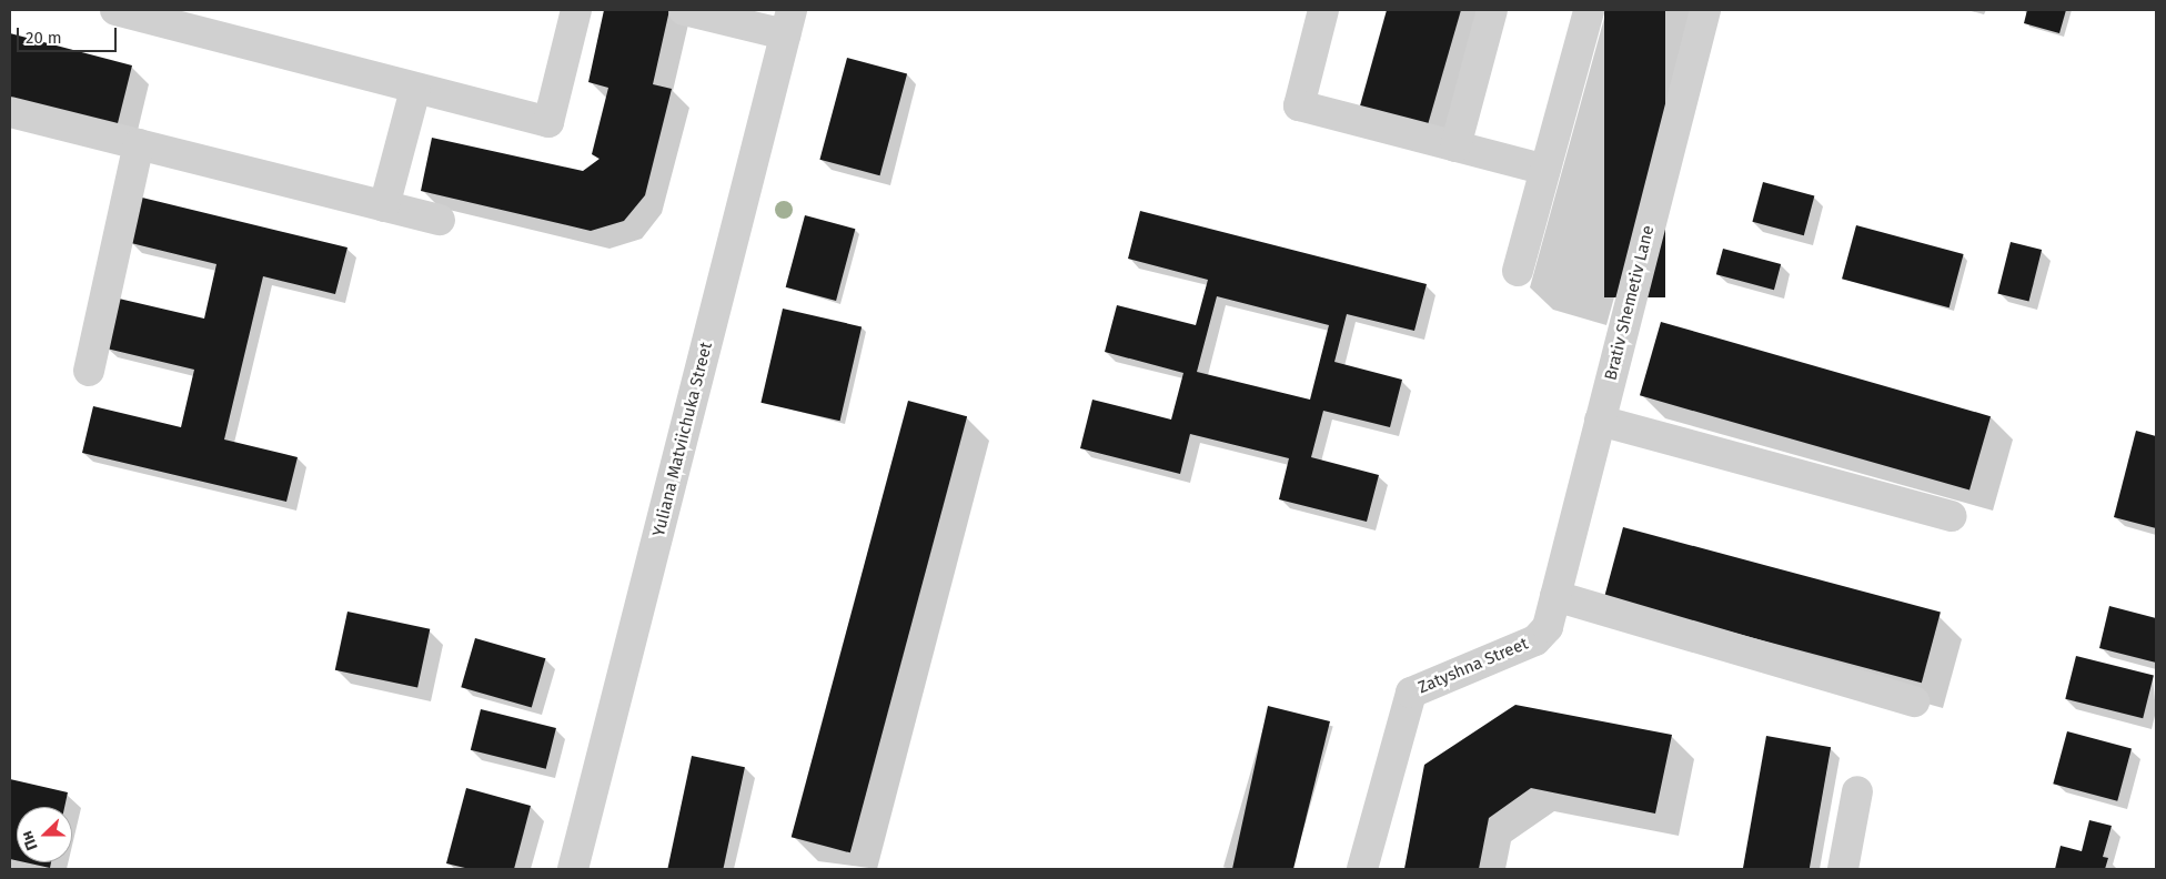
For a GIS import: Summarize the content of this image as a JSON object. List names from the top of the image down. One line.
{"streets":{"street":["Brativ Shemetiv Lane","Yuliana Matviichuka Street","Zatyshna Street"]},"crossings":[["Brativ Shemetiv Lane","Zatyshna Street"]],"scale_bar":"20 m","north":"left"}
